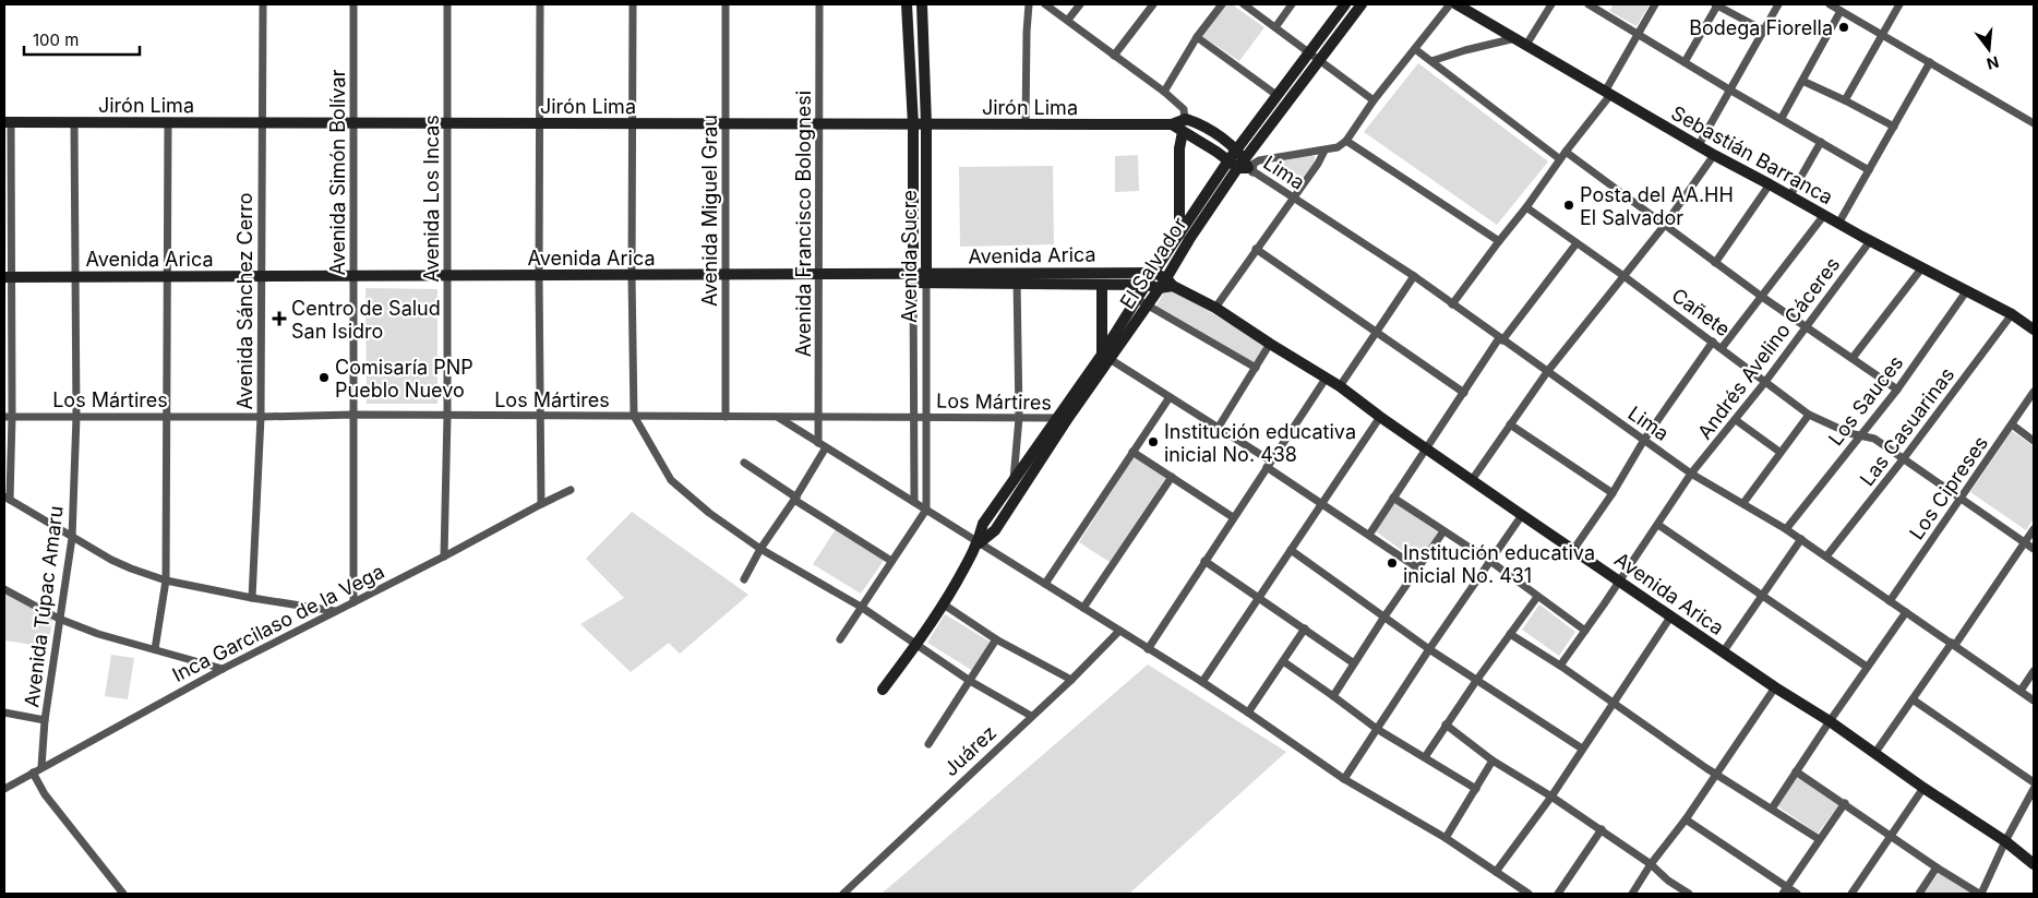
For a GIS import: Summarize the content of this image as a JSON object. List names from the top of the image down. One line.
{"streets":{"street":["Jirón Lima","Sebastián Barranca","Avenida Simón Bolívar","Lima","Avenida Los Incas","Avenida Miguel Grau","Avenida Francisco Bolognesi","Avenida Arica","Avenida Sucre","El Salvador","Avenida Sánchez Cerro","Cañete","Andrés Avelino Cáceres","Los Mártires","Los Sauces","Las Casuarinas","Los Cipreses","Avenida Túpac Amaru","Inca Garcilaso de la Vega","Juárez"]},"crossings":[["Jirón Lima","Avenida Simón Bolívar"],["Jirón Lima","Avenida Los Incas"],["Jirón Lima","Avenida Miguel Grau"],["Jirón Lima","Avenida Francisco Bolognesi"],["Jirón Lima","Avenida Sucre"],["Jirón Lima","Avenida Sánchez Cerro"],["Jirón Lima","Avenida Túpac Amaru"],["Sebastián Barranca","Andrés Avelino Cáceres"],["Sebastián Barranca","Los Sauces"],["Sebastián Barranca","Las Casuarinas"],["Avenida Simón Bolívar","Avenida Arica"],["Avenida Simón Bolívar","Los Mártires"],["Avenida Simón Bolívar","Inca Garcilaso de la Vega"],["Lima","El Salvador"],["Lima","Andrés Avelino Cáceres"],["Lima","Los Sauces"],["Lima","Las Casuarinas"],["Lima","Los Cipreses"],["Avenida Los Incas","Avenida Arica"],["Avenida Los Incas","Los Mártires"],["Avenida Los Incas","Inca Garcilaso de la Vega"],["Avenida Miguel Grau","Avenida Arica"],["Avenida Miguel Grau","Los Mártires"],["Avenida Francisco Bolognesi","Avenida Arica"],["Avenida Francisco Bolognesi","Los Mártires"],["Avenida Arica","Avenida Sucre"],["Avenida Arica","El Salvador"],["Avenida Arica","Avenida Sánchez Cerro"],["Avenida Arica","Andrés Avelino Cáceres"],["Avenida Arica","Avenida Túpac Amaru"],["Avenida Sucre","Los Mártires"],["El Salvador","Los Mártires"],["Avenida Sánchez Cerro","Los Mártires"],["Cañete","Andrés Avelino Cáceres"],["Cañete","Los Sauces"],["Cañete","Las Casuarinas"],["Cañete","Los Cipreses"],["Los Mártires","Avenida Túpac Amaru"],["Avenida Túpac Amaru","Inca Garcilaso de la Vega"]],"places":{"other":["Bodega Fiorella","Posta del AA.HH El Salvador","Comisaría PNP Pueblo Nuevo","Institución educativa inicial No. 438","Institución educativa inicial No. 431"],"health":["Centro de Salud San Isidro"]},"scale_bar":"100 m","north":"bottom"}
